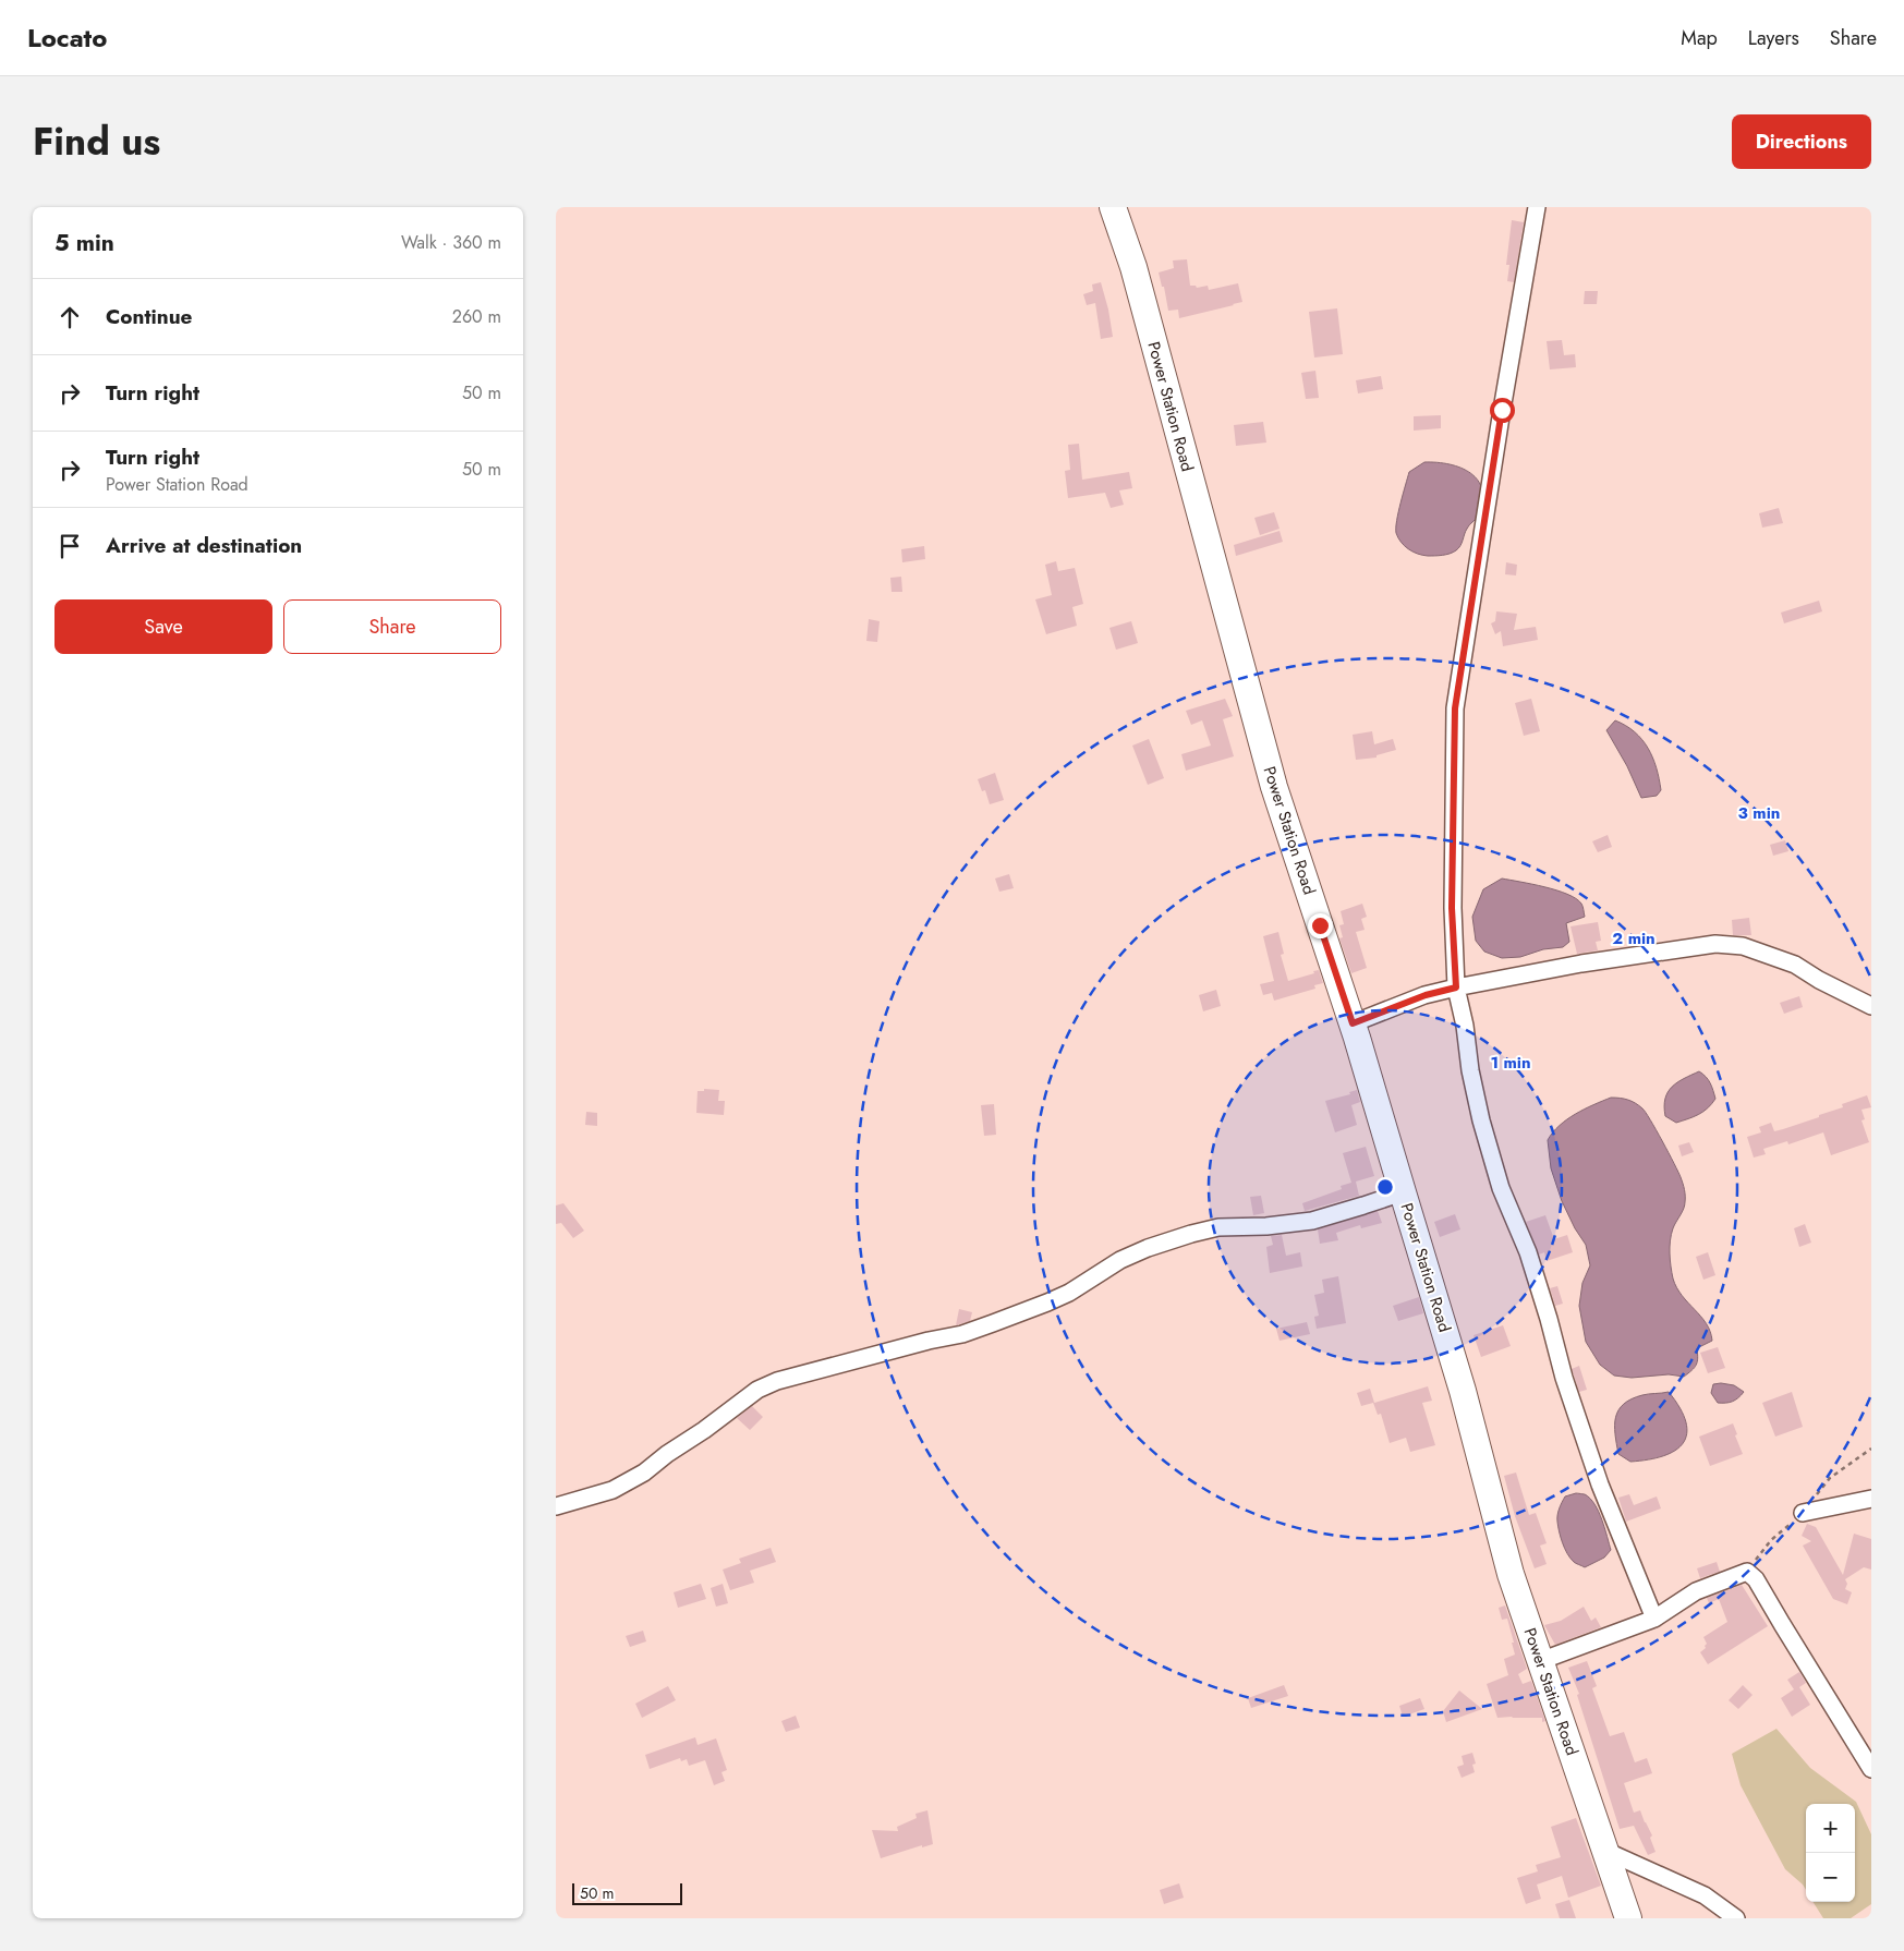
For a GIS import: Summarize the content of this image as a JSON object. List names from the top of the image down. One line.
{"streets":{"main road":["Power Station Road"]},"scale_bar":"50 m","page":{"header":"Locato","nav":["Map","Layers","Share"],"title":"Find us","buttons":["Directions",["Save","Share"]],"heading":["5 min","Walk · 360 m"],"list":[["Continue","260 m"],["Turn right","50 m"],["Turn right","Power Station Road","50 m"],"Arrive at destination"],"map_buttons":["+","−"],"scale":"50 m"},"rings":["3 min","2 min","1 min"]}
